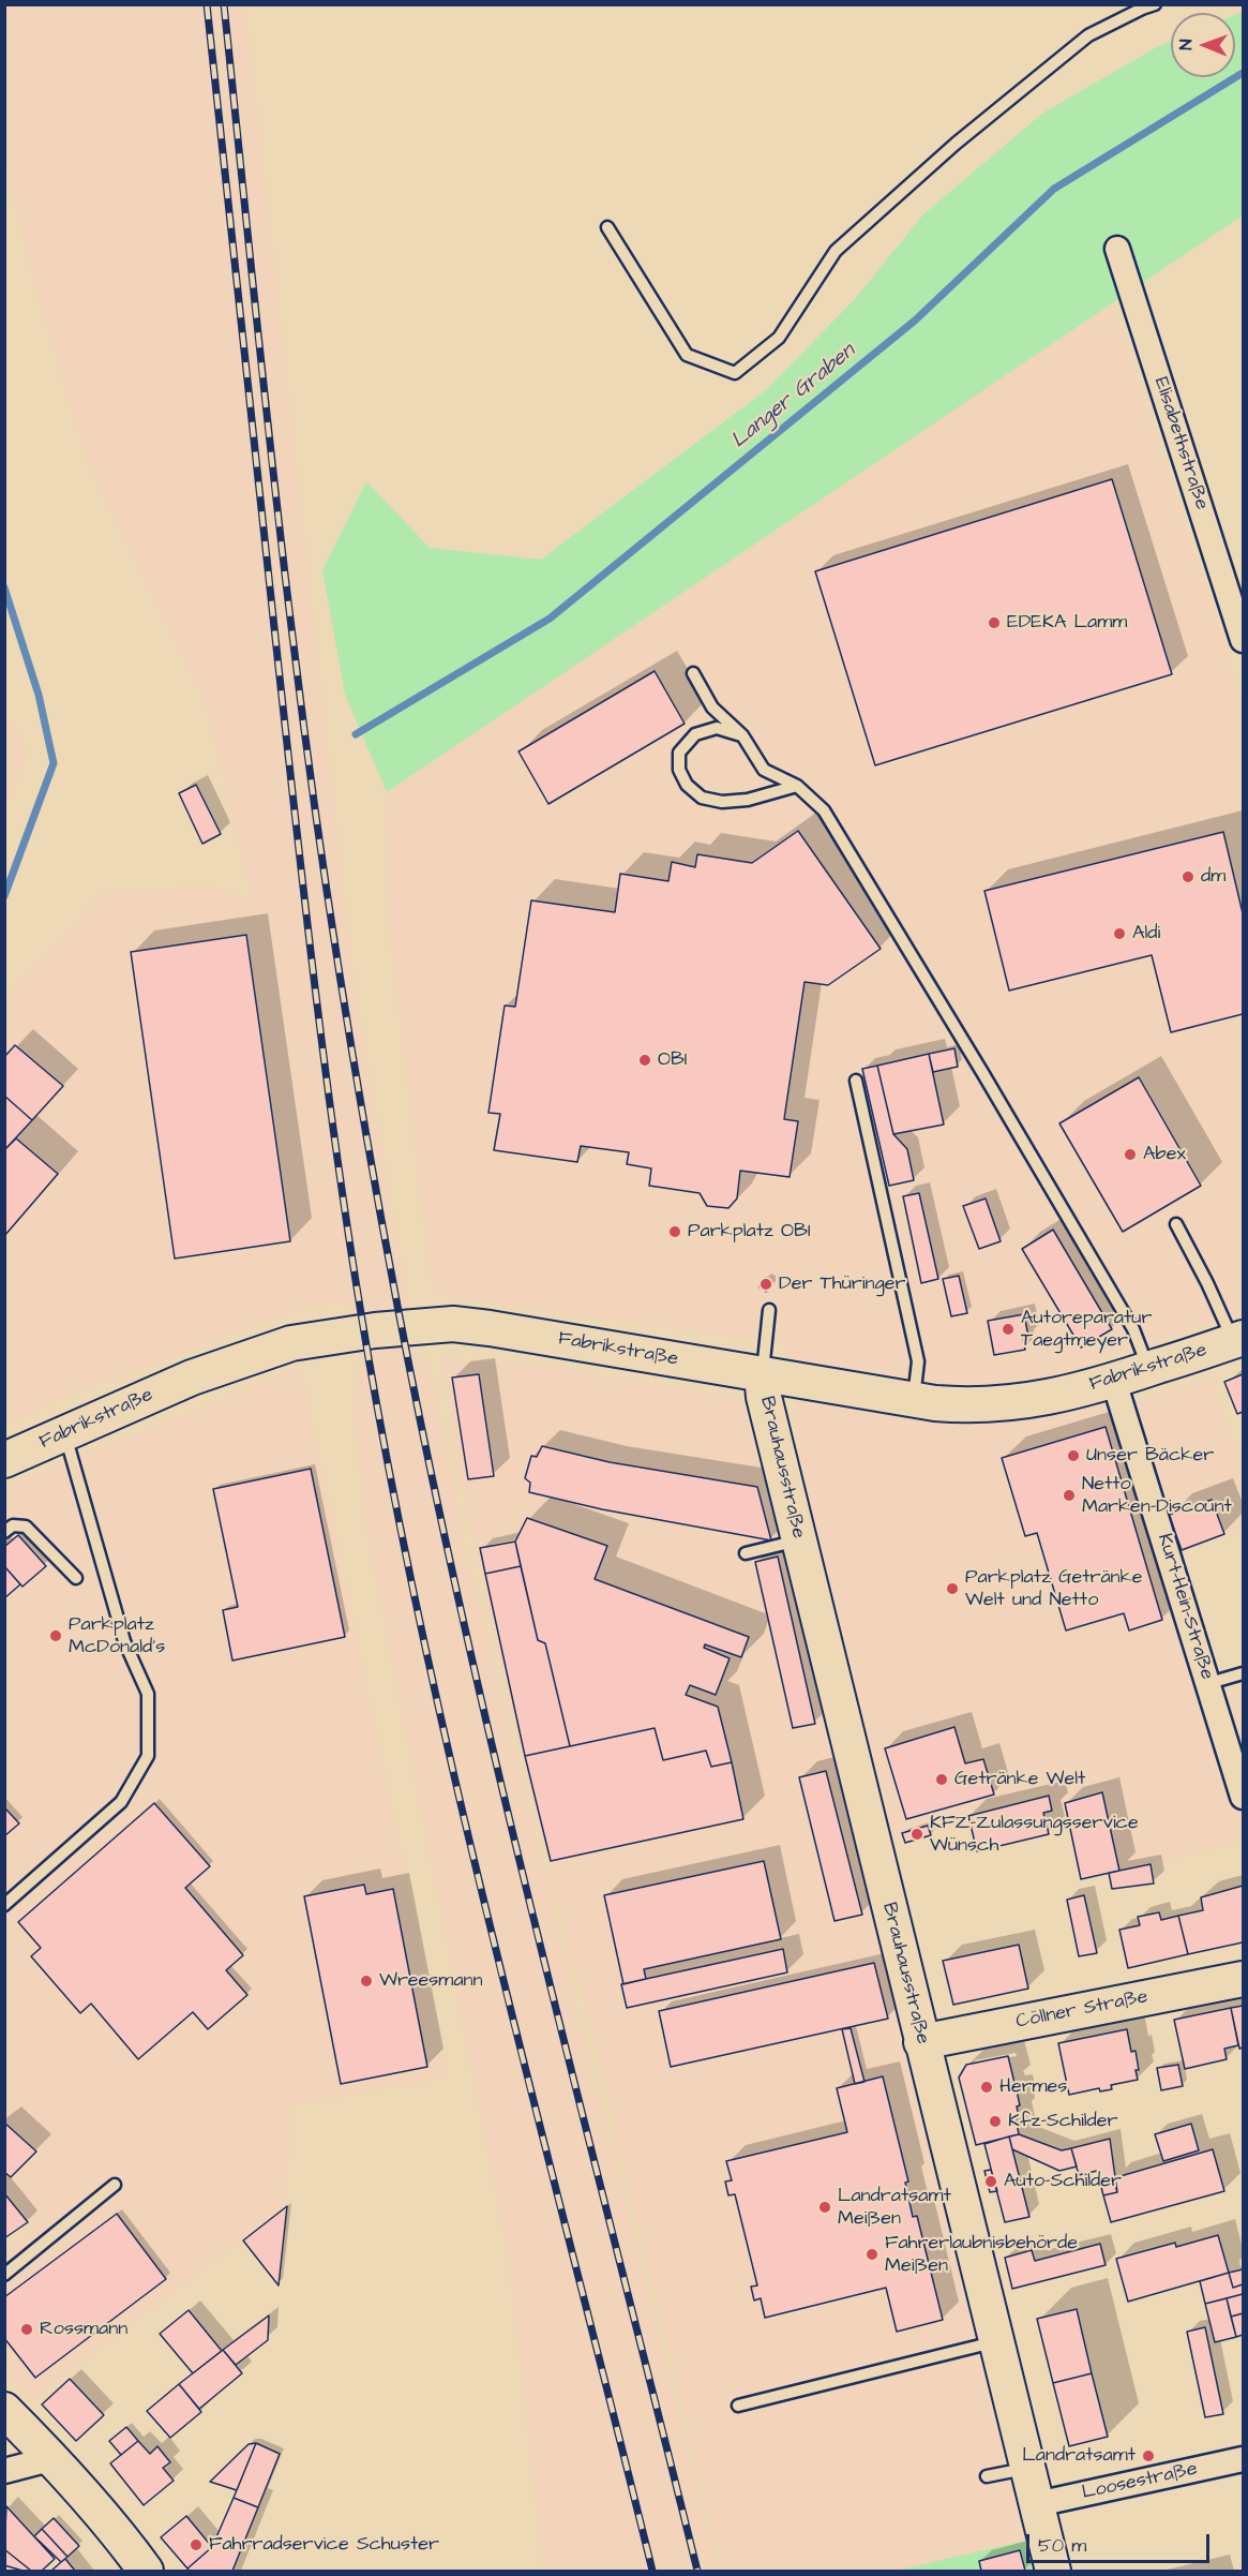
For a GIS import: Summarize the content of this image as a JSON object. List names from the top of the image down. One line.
{"streets":{"street":["Elisabethstraße","Fabrikstraße","Brauhausstraße","Kurt-Hein-Straße","Cöllner Straße","Loosestraße"]},"crossings":[["Fabrikstraße","Brauhausstraße"],["Fabrikstraße","Kurt-Hein-Straße"],["Brauhausstraße","Cöllner Straße"],["Brauhausstraße","Loosestraße"]],"water":["Langer Graben"],"places":["EDEKA Lamm","dm","Aldi","OBI","Abex","Parkplatz OBI","Der Thüringer","Autoreparatur Taegtmeyer","Unser Bäcker","Netto Marken-Discount","Parkplatz Getränke Welt und Netto","Parkplatz McDonald's","Getränke Welt","KFZ-Zulassungsservice Wünsch","Wreesmann","Hermes","Kfz-Schilder","Auto-Schilder","Landratsamt Meißen","Fahrerlaubnisbehörde Meißen","Rossmann","Landratsamt","Fahrradservice Schuster"],"scale_bar":"50 m","north":"left"}
